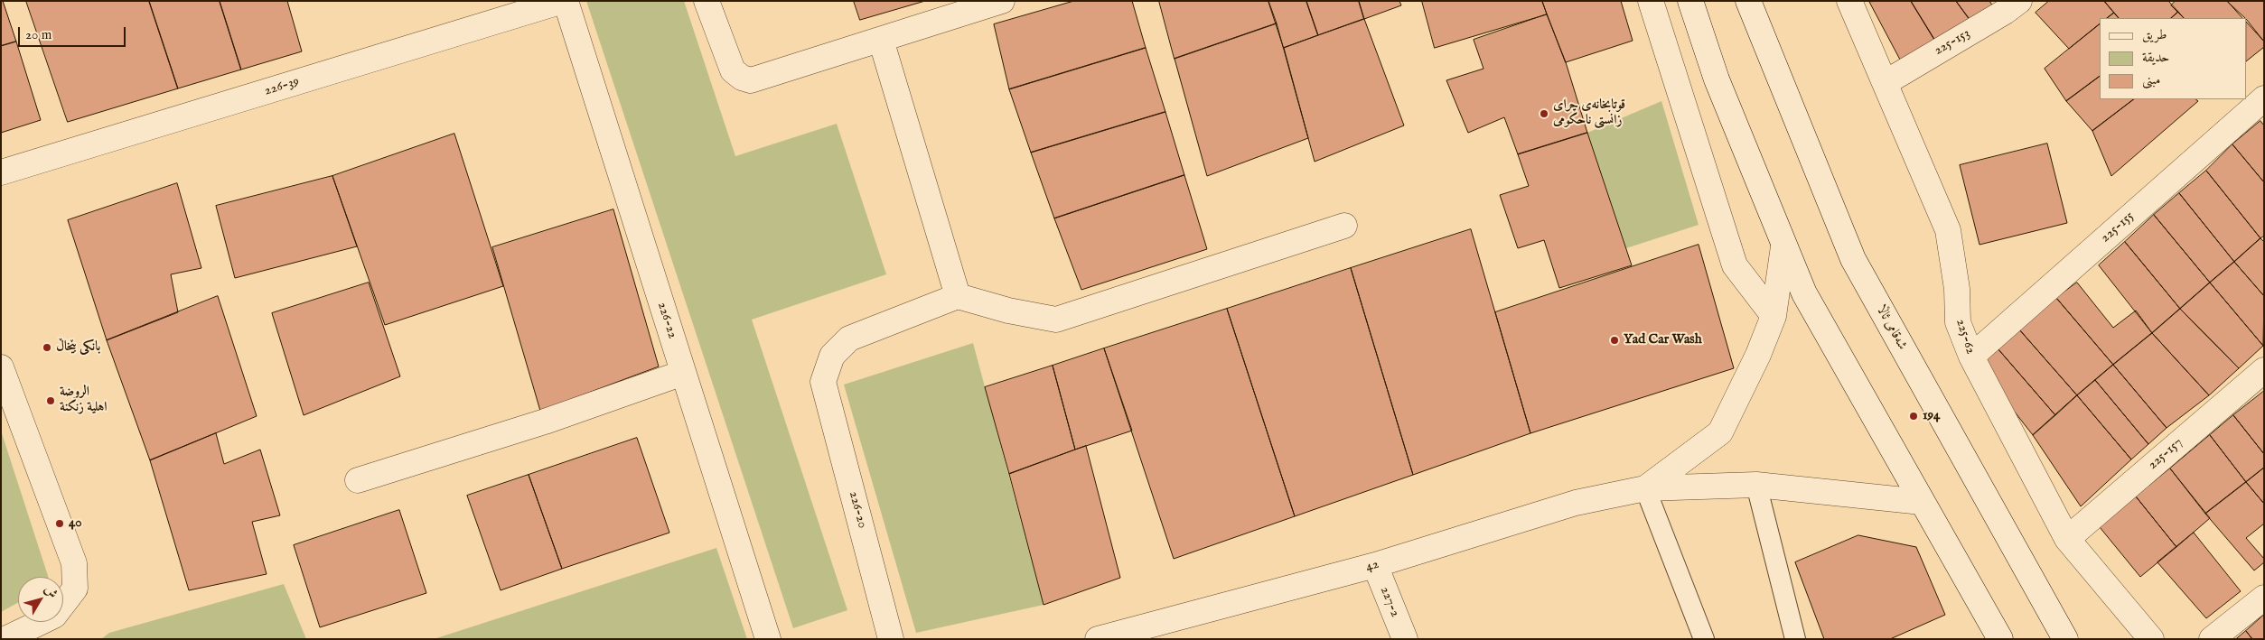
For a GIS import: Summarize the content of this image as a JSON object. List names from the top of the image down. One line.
{"streets":{"street":["225-153","226-39","225-155","226-22","شه‌قامی ئاڵا","225-62","225-157","226-20","42","227-2"]},"crossings":[["225-153","225-62"],["226-39","226-22"],["225-155","225-62"],["225-62","225-157"],["42","227-2"]],"places":["قوتابخانەی چرای زانستی ناحکومی","Yad Car Wash","بانکی بێخاڵ","الروضة اهلية زنكنة","194","40"],"legend":["طريق","حديقة","مبنى"],"scale_bar":"20 m","north":"top right"}
